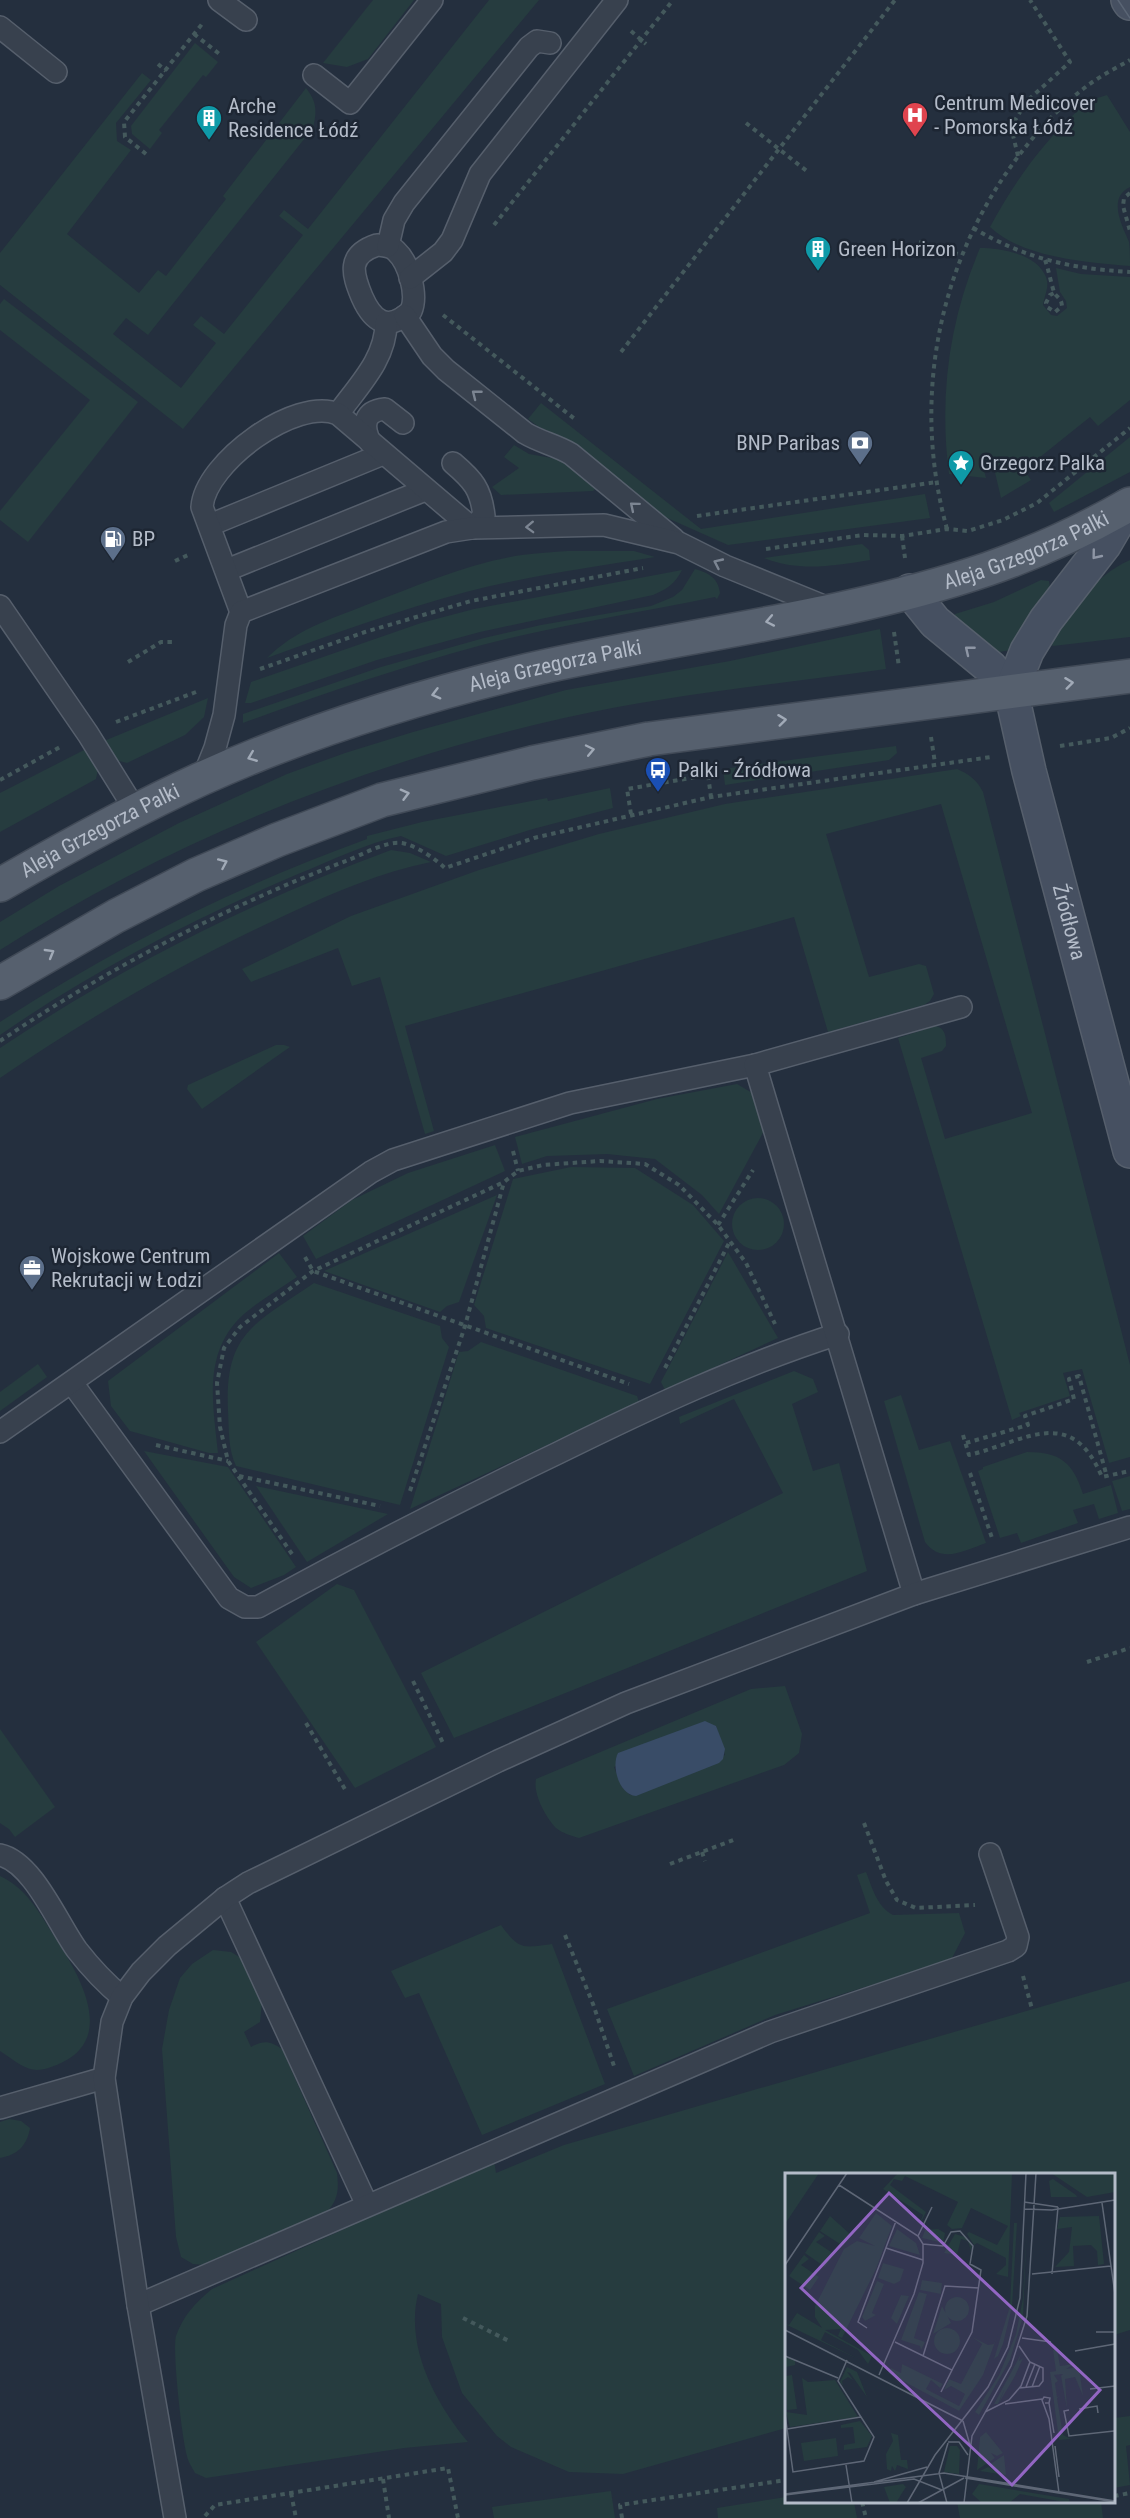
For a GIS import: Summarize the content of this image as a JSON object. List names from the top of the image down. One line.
{"streets":{"main road":["Aleja Grzegorza Palki"],"street":["Źródłowa"]},"places":{"hospital":["Centrum Medicover - Pomorska Łódź"],"building":["Arche Residence Łódź","Green Horizon"],"bank":["BNP Paribas"],"place":["Grzegorz Palka"],"fuel station":["BP"],"bus stop":["Palki - Źródłowa"],"office":["Wojskowe Centrum Rekrutacji w Łodzi"]}}
